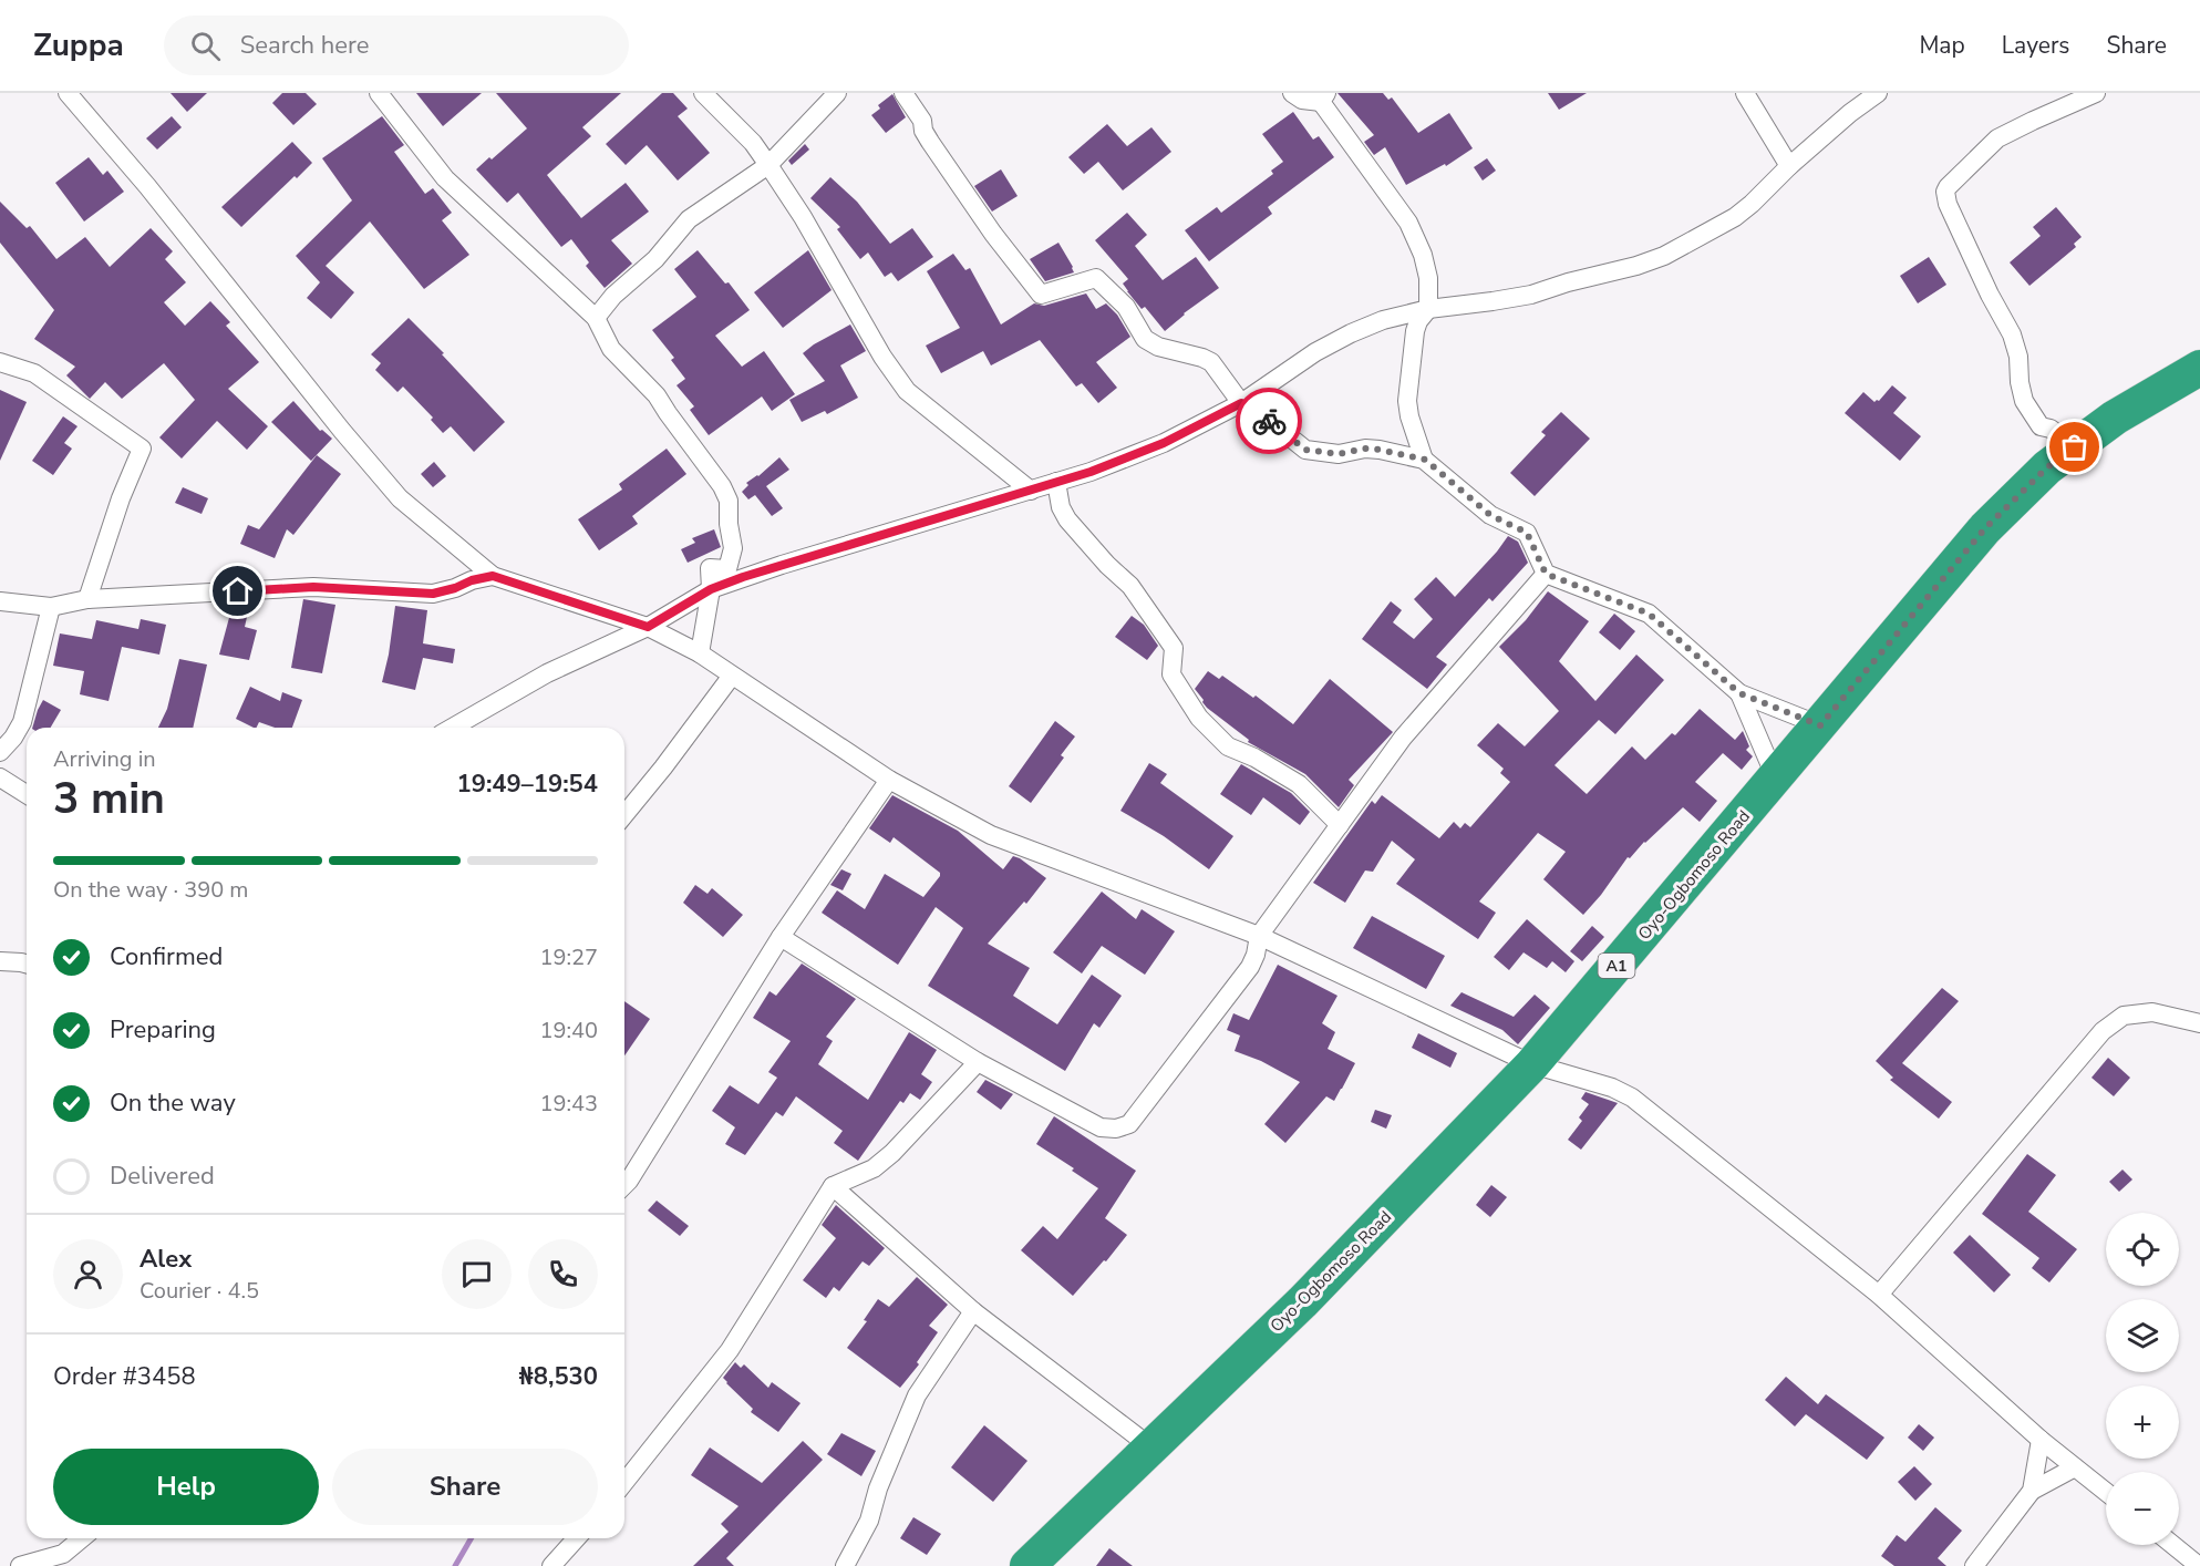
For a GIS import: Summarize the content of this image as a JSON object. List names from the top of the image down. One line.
{"streets":{"highway":["Oyo-Ogbomoso Road","A1"]},"page":{"header":"Zuppa","search":"Search here","nav":["Map","Layers","Share"],"heading":["3 min","Arriving in","19:49–19:54"],"panel":["Alex","Courier · 4.5","Order #3458","₦8,530"],"bar":"On the way · 390 m","list":[["Confirmed","19:27"],["Preparing","19:40"],["On the way","19:43"],"Delivered"],"map_buttons":["+","−"],"buttons":["Help","Share"]}}
